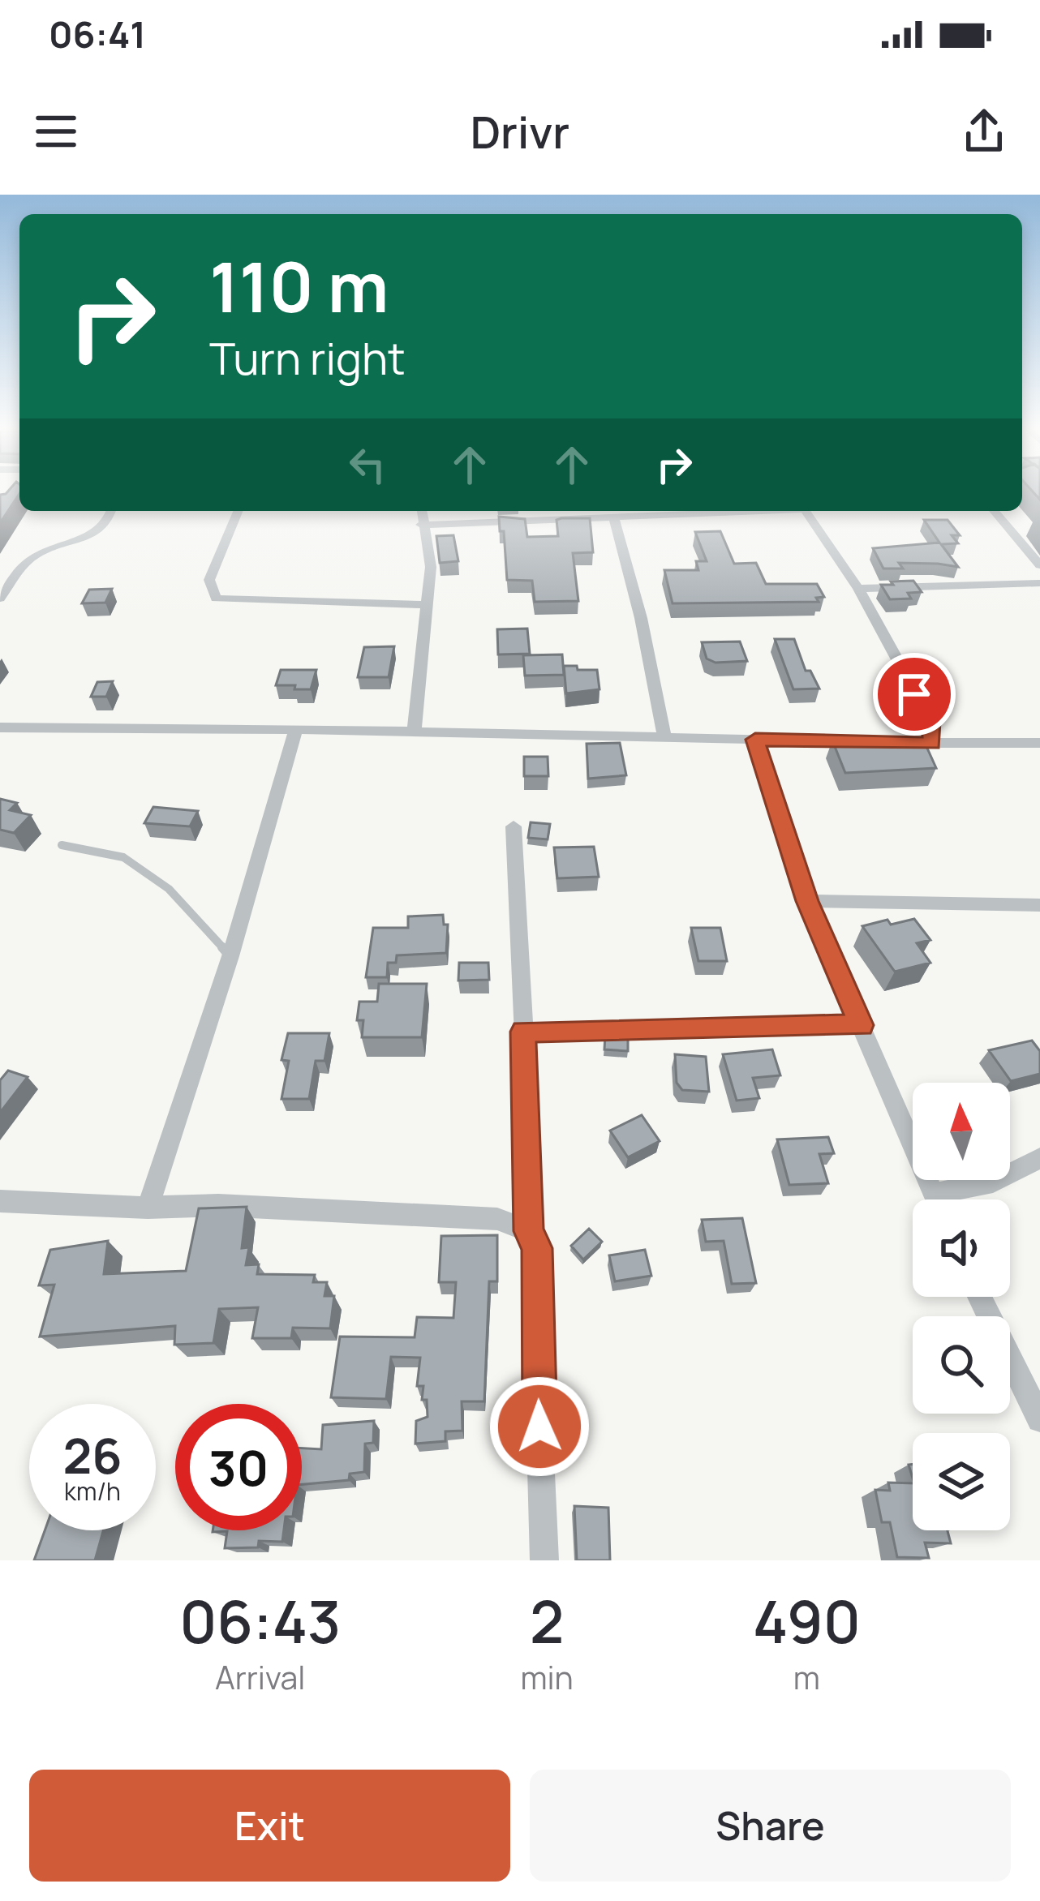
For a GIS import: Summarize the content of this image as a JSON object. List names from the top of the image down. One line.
{"north":"top","page":{"status":"06:41","header":"Drivr","turn":["110 m","Turn right"],"speed":"26 km/h","limit":"30","eta":["06:43","Arrival","2","min","490","m"],"buttons":["Exit","Share"]}}
